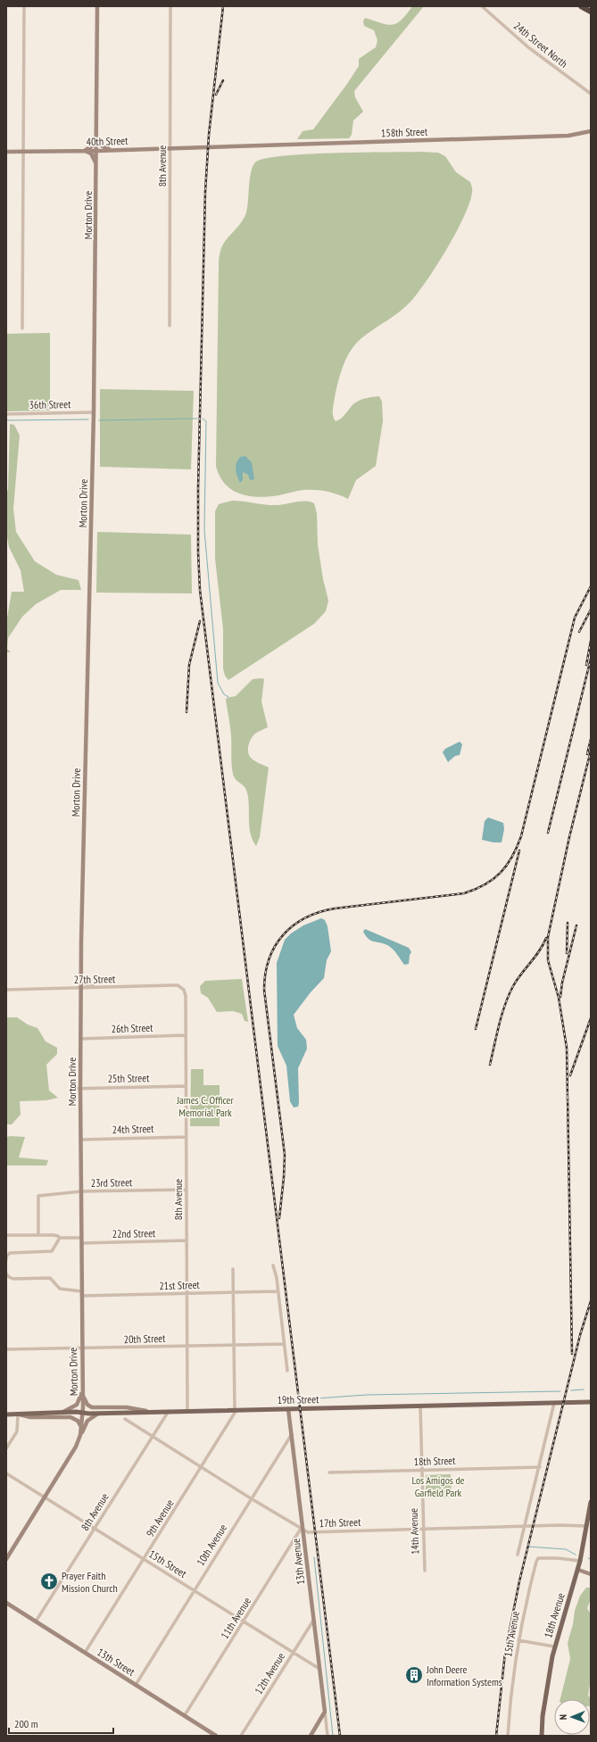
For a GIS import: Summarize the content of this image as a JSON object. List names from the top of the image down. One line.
{"streets":{"main road":["19th Street","18th Avenue"],"street":["24th Street North","158th Street","40th Street","8th Avenue","Morton Drive","36th Street","27th Street","26th Street","25th Street","24th Street","23rd Street","22nd Street","21st Street","20th Street","18th Street","9th Avenue","17th Street","14th Avenue","10th Avenue","13th Avenue","15th Street","11th Avenue","15th Avenue","13th Street","12th Avenue"]},"crossings":[["158th Street","40th Street"],["40th Street","8th Avenue"],["40th Street","Morton Drive"],["8th Avenue","27th Street"],["8th Avenue","26th Street"],["8th Avenue","25th Street"],["8th Avenue","24th Street"],["8th Avenue","23rd Street"],["8th Avenue","22nd Street"],["8th Avenue","21st Street"],["8th Avenue","20th Street"],["8th Avenue","19th Street"],["8th Avenue","15th Street"],["8th Avenue","13th Street"],["Morton Drive","36th Street"],["Morton Drive","27th Street"],["Morton Drive","26th Street"],["Morton Drive","25th Street"],["Morton Drive","24th Street"],["Morton Drive","23rd Street"],["Morton Drive","22nd Street"],["Morton Drive","21st Street"],["Morton Drive","20th Street"],["Morton Drive","19th Street"],["Morton Drive","15th Street"],["19th Street","9th Avenue"],["19th Street","14th Avenue"],["19th Street","13th Avenue"],["18th Street","14th Avenue"],["9th Avenue","15th Street"],["9th Avenue","13th Street"],["17th Street","14th Avenue"],["17th Street","13th Avenue"],["17th Street","18th Avenue"],["17th Street","11th Avenue"],["10th Avenue","13th Avenue"],["10th Avenue","15th Street"],["10th Avenue","13th Street"],["13th Avenue","15th Street"],["13th Avenue","11th Avenue"],["13th Avenue","12th Avenue"],["15th Street","11th Avenue"],["15th Street","12th Avenue"],["18th Avenue","15th Avenue"],["11th Avenue","13th Street"]],"parks":["James C. Officer Memorial Park","Los Amigos de Garfield Park"],"places":{"church":["Prayer Faith Mission Church"],"building":["John Deere Information Systems"]},"scale_bar":"200 m","north":"left"}
